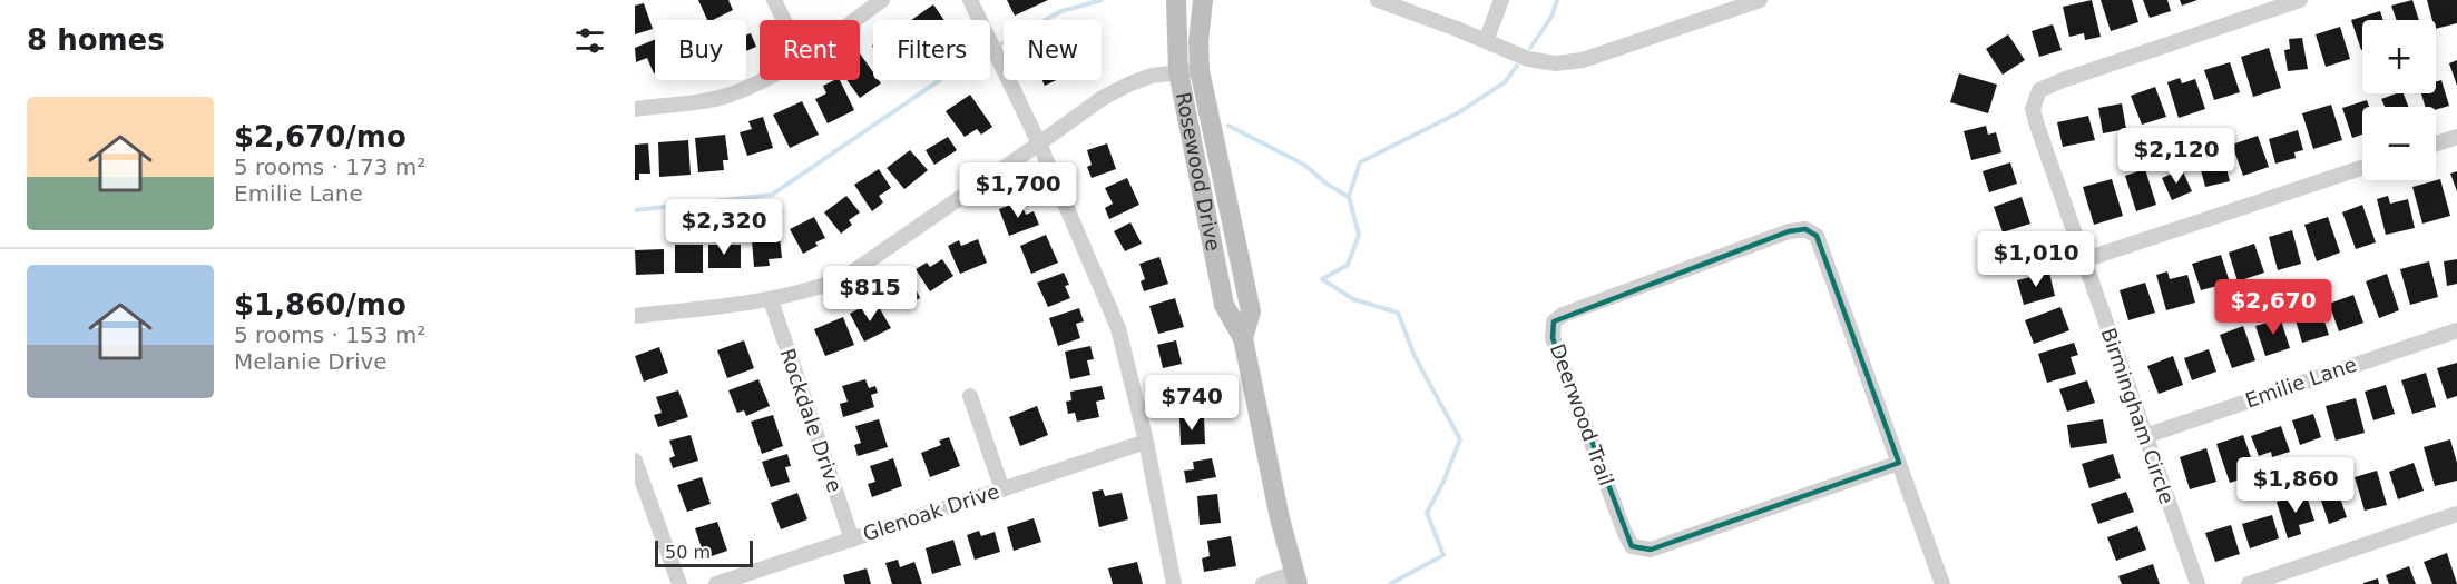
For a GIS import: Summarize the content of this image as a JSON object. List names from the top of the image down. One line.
{"streets":{"main road":["Rosewood Drive"],"street":["Emilie Lane","Deerwood Trail","Birmingham Circle","Rockdale Drive","Glenoak Drive"]},"crossings":[["Emilie Lane","Birmingham Circle"],["Rockdale Drive","Glenoak Drive"]],"scale_bar":"50 m","page":{"heading":"8 homes","map_buttons":["+","−"],"chip":["Buy","Rent","Filters","New"],"list":[{"name":"$2,670/mo","note":"5 rooms · 173 m² · Emilie Lane"},{"name":"$1,860/mo","note":"5 rooms · 153 m² · Melanie Drive"}],"price":["$2,120","$1,700","$2,320","$1,010","$815","$2,670","$740","$1,860"],"scale":"50 m"}}
